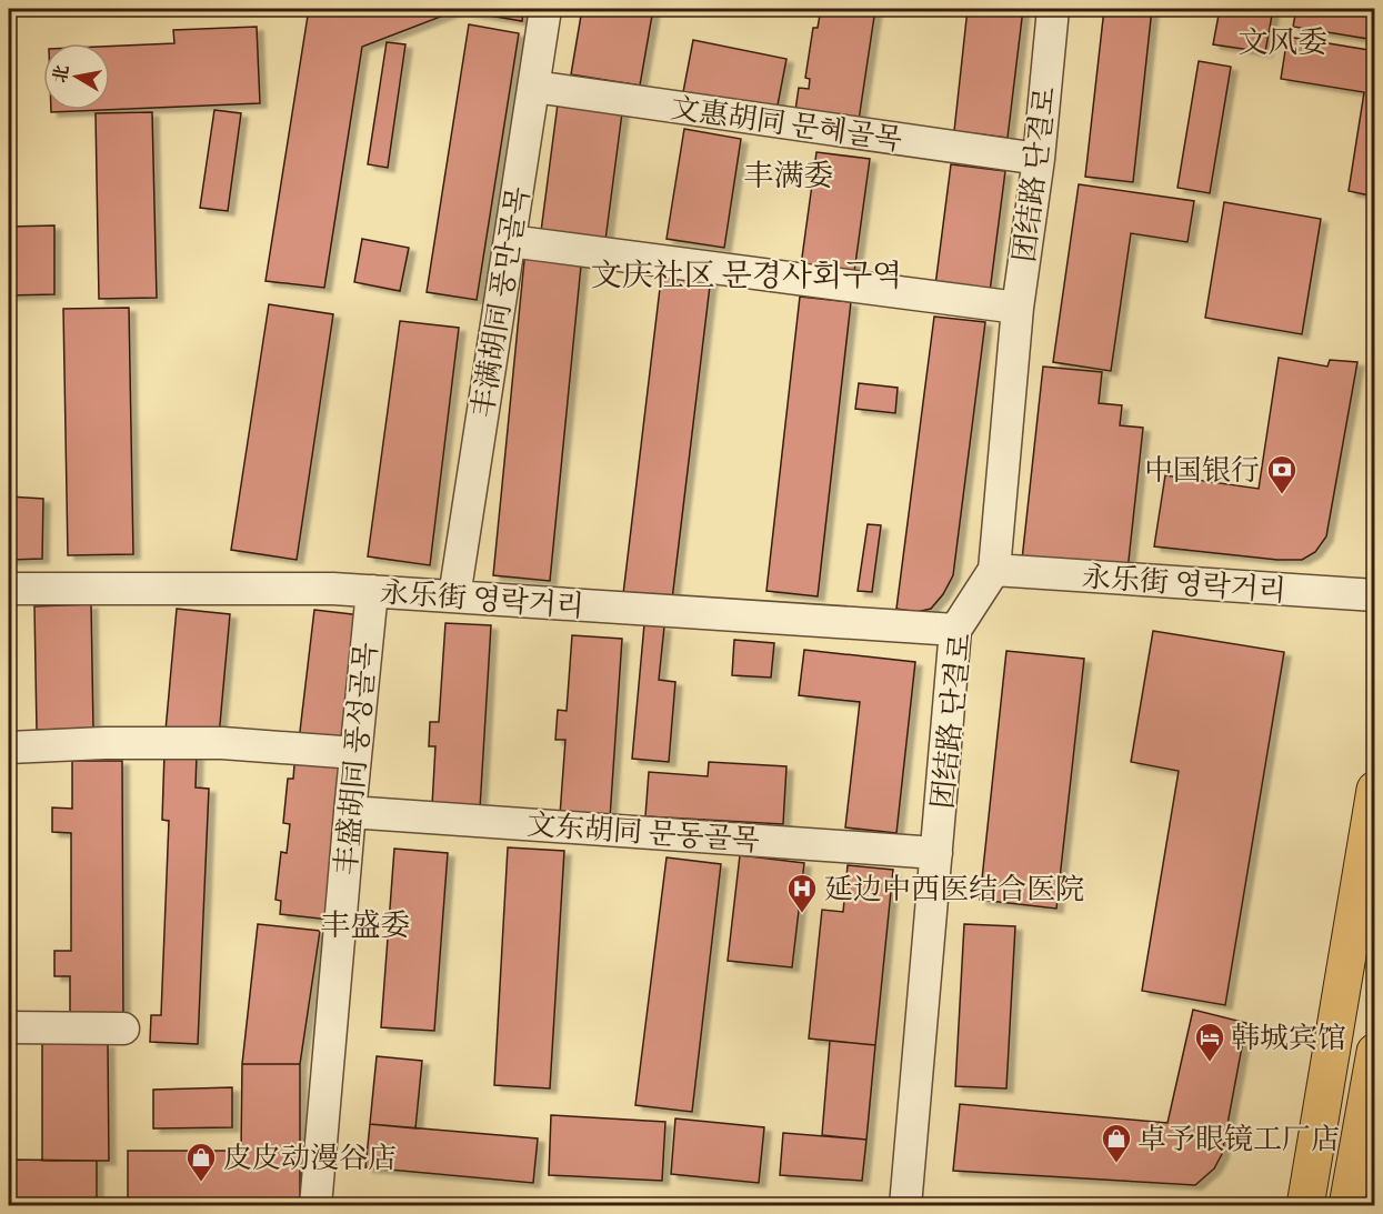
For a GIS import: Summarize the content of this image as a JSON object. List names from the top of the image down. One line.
{"streets":{"street":["文惠胡同 문혜골목","团结路 단결로","丰满胡同 풍만골목","永乐街 영락거리","丰盛胡同 풍성골목","文东胡同 문동골목"]},"crossings":[["文惠胡同 문혜골목","团结路 단결로"],["文惠胡同 문혜골목","丰满胡同 풍만골목"],["团结路 단결로","永乐街 영락거리"],["团结路 단결로","文东胡同 문동골목"],["丰满胡同 풍만골목","永乐街 영락거리"],["永乐街 영락거리","丰盛胡同 풍성골목"],["丰盛胡同 풍성골목","文东胡同 문동골목"]],"districts":["文风委","丰满委","文庆社区 문경사회구역","丰盛委"],"places":{"bank":["中国银行"],"hospital":["延边中西医结合医院"],"hotel":["韩城宾馆"],"shop":["卓予眼镜工厂店","皮皮动漫谷店"]},"north":"left"}
